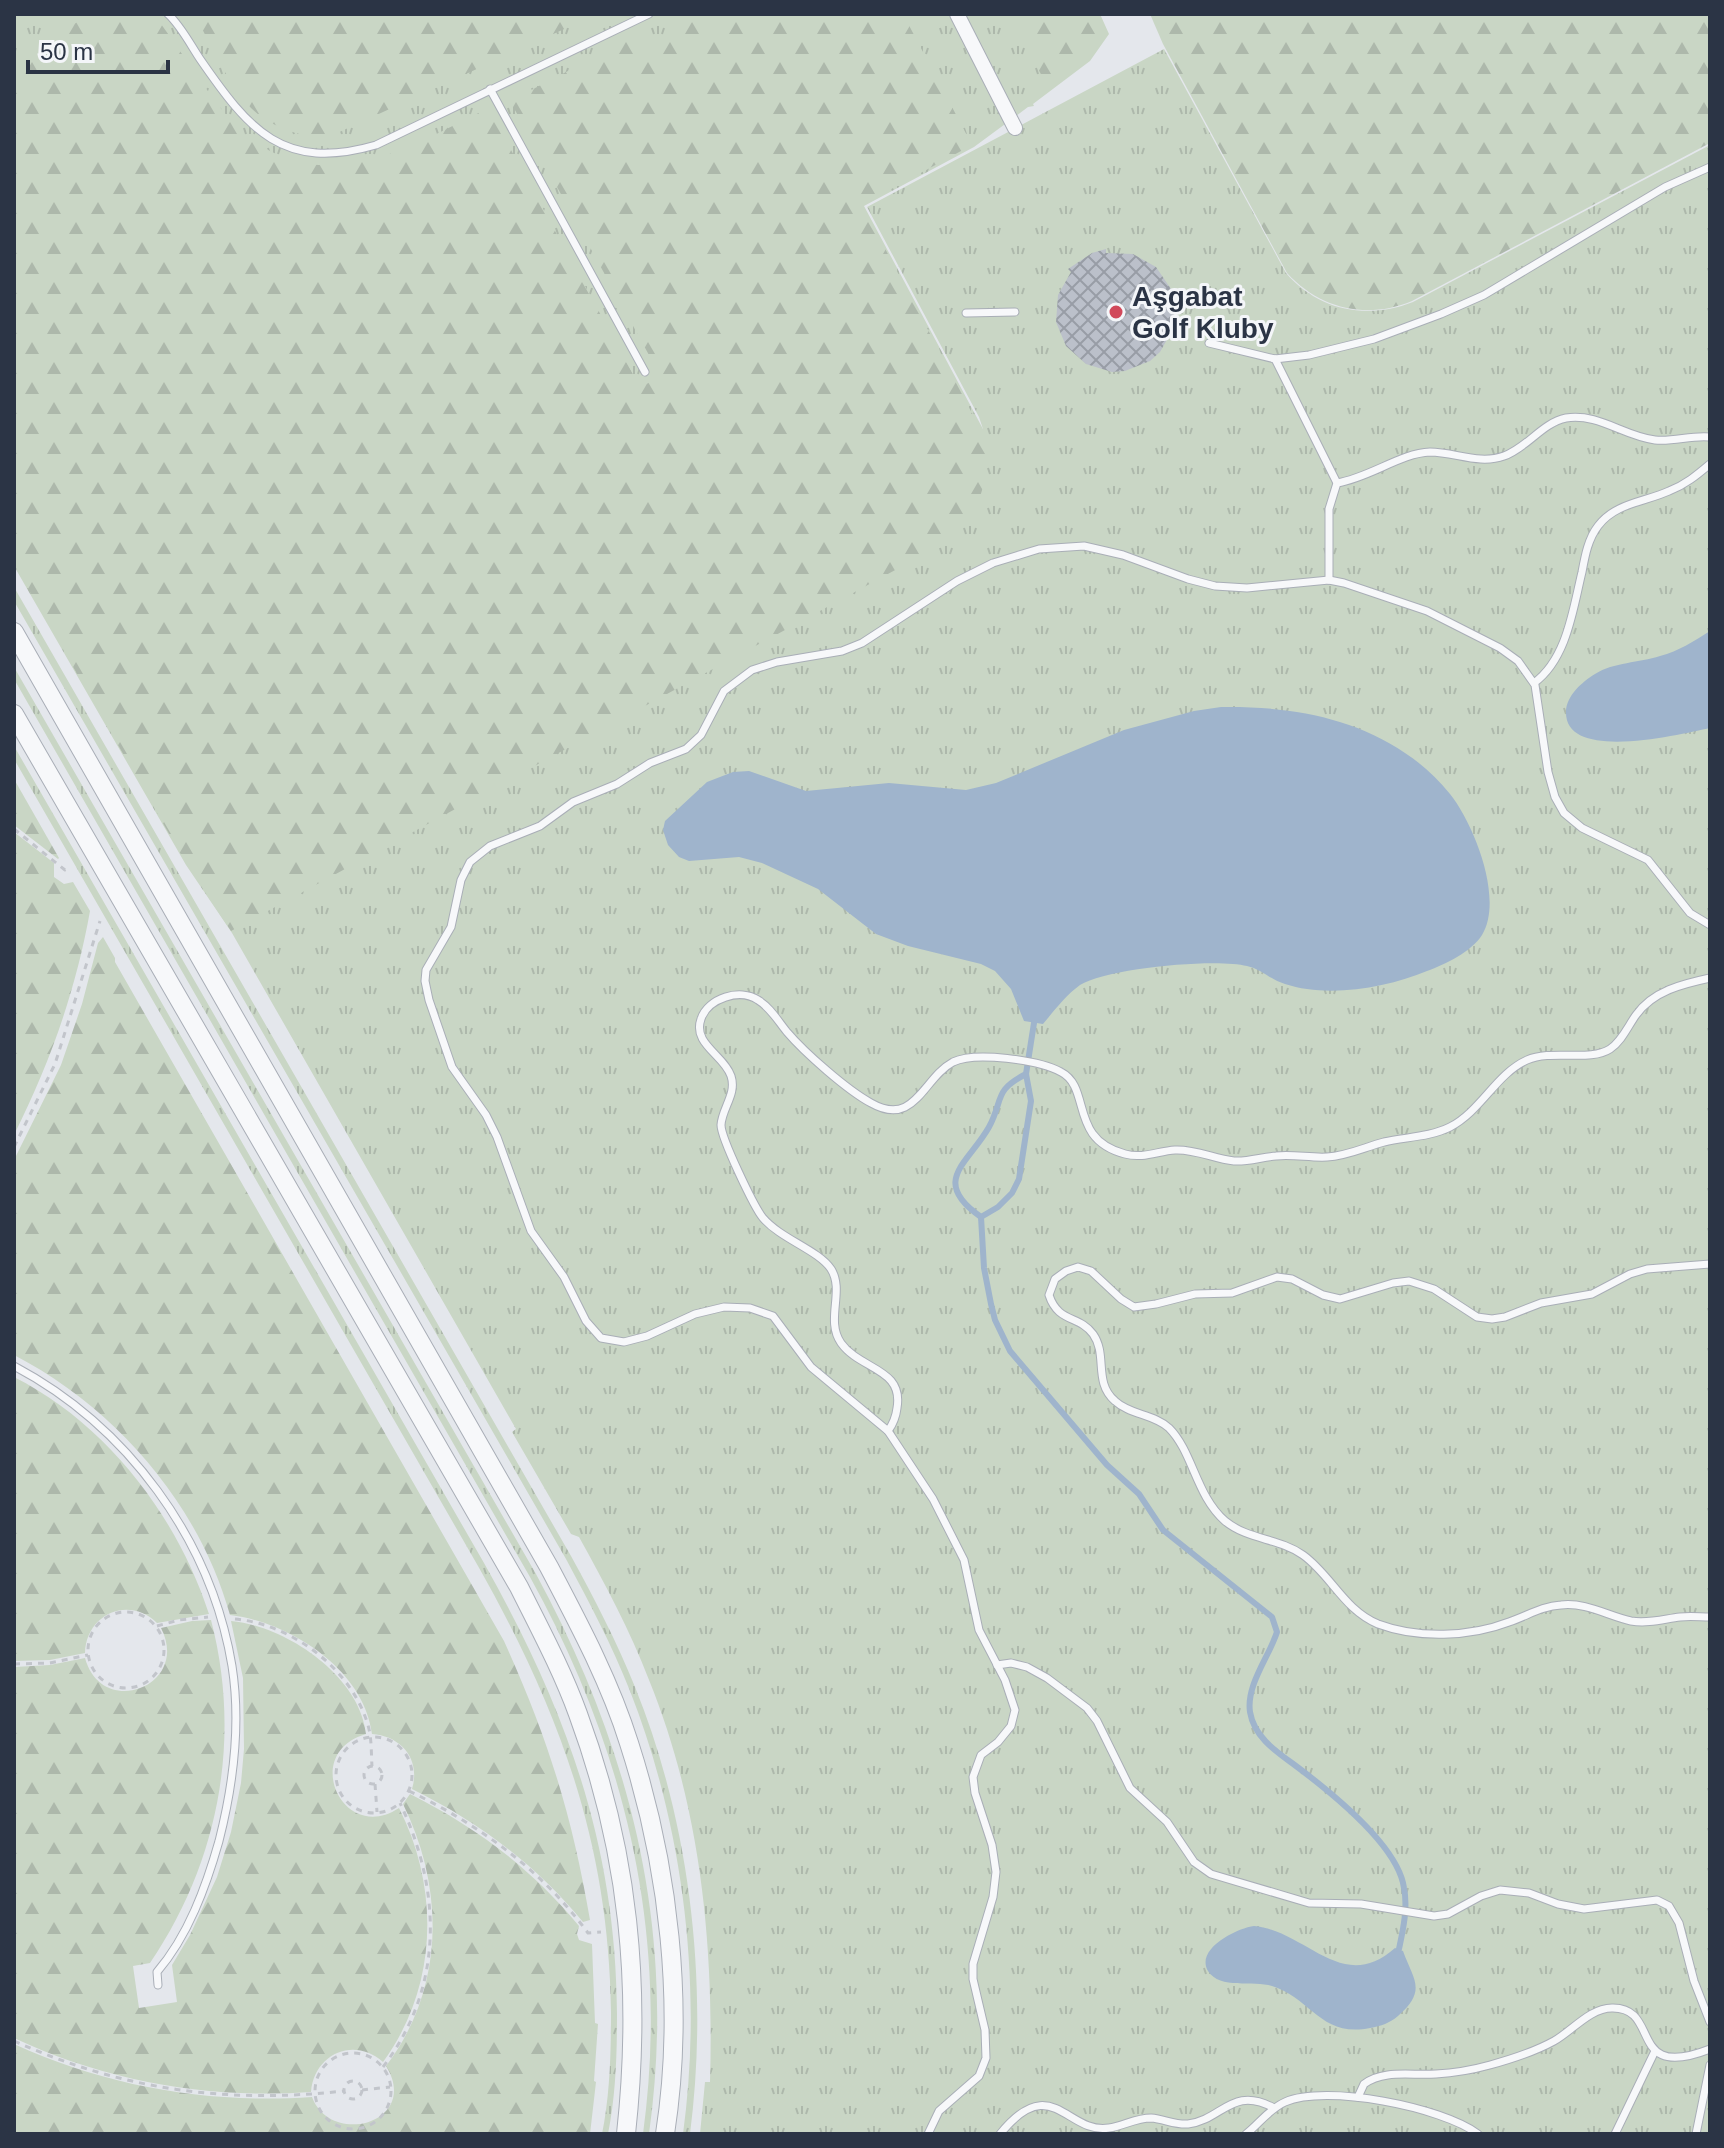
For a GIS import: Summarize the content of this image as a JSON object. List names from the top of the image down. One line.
{"places":["Aşgabat Golf Kluby"],"scale_bar":"50 m"}
